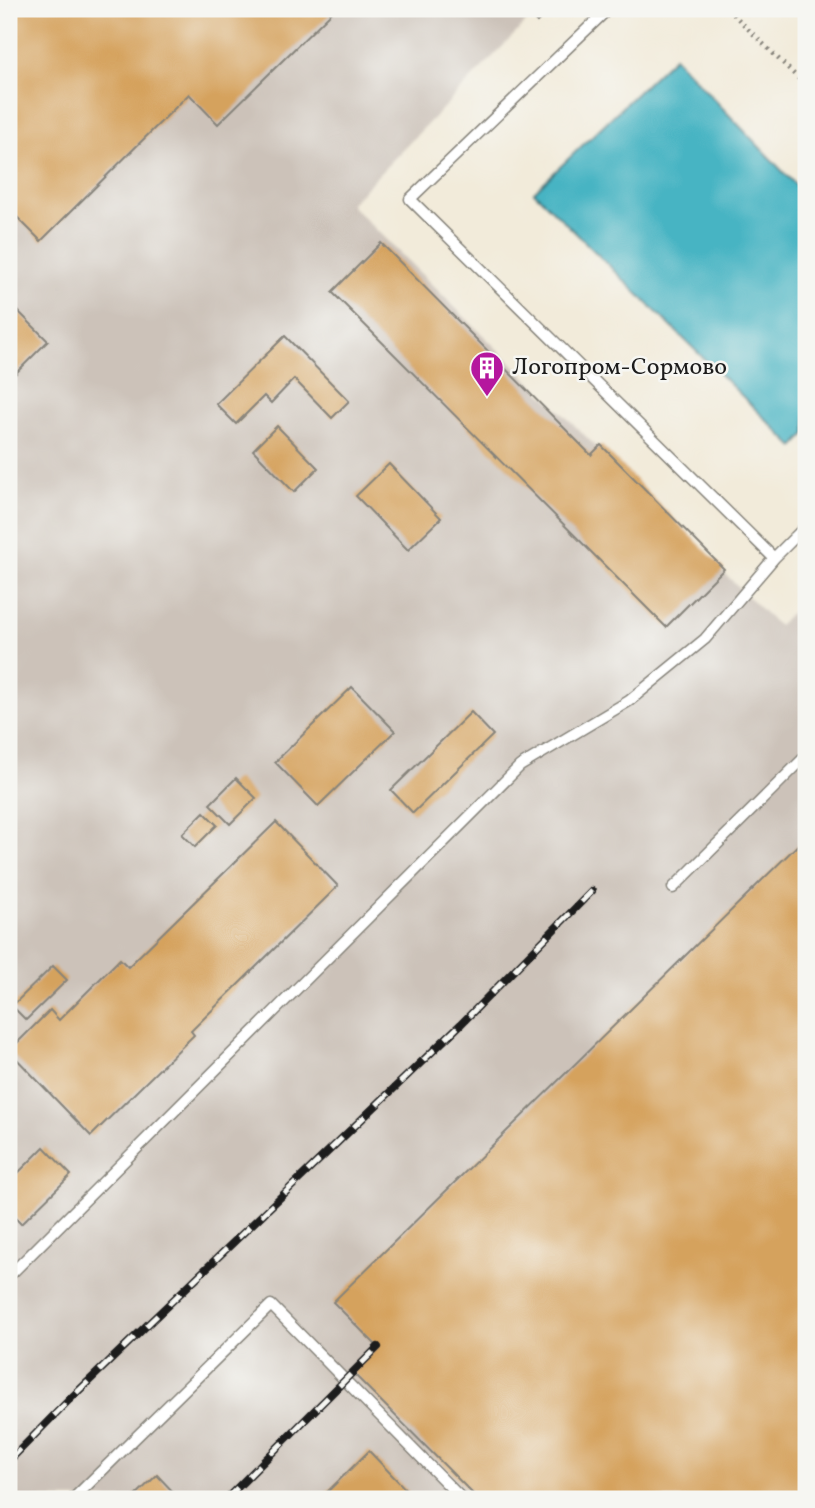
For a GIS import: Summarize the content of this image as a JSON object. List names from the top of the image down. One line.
{"places":{"building":["Логопром-Сормово"]}}
